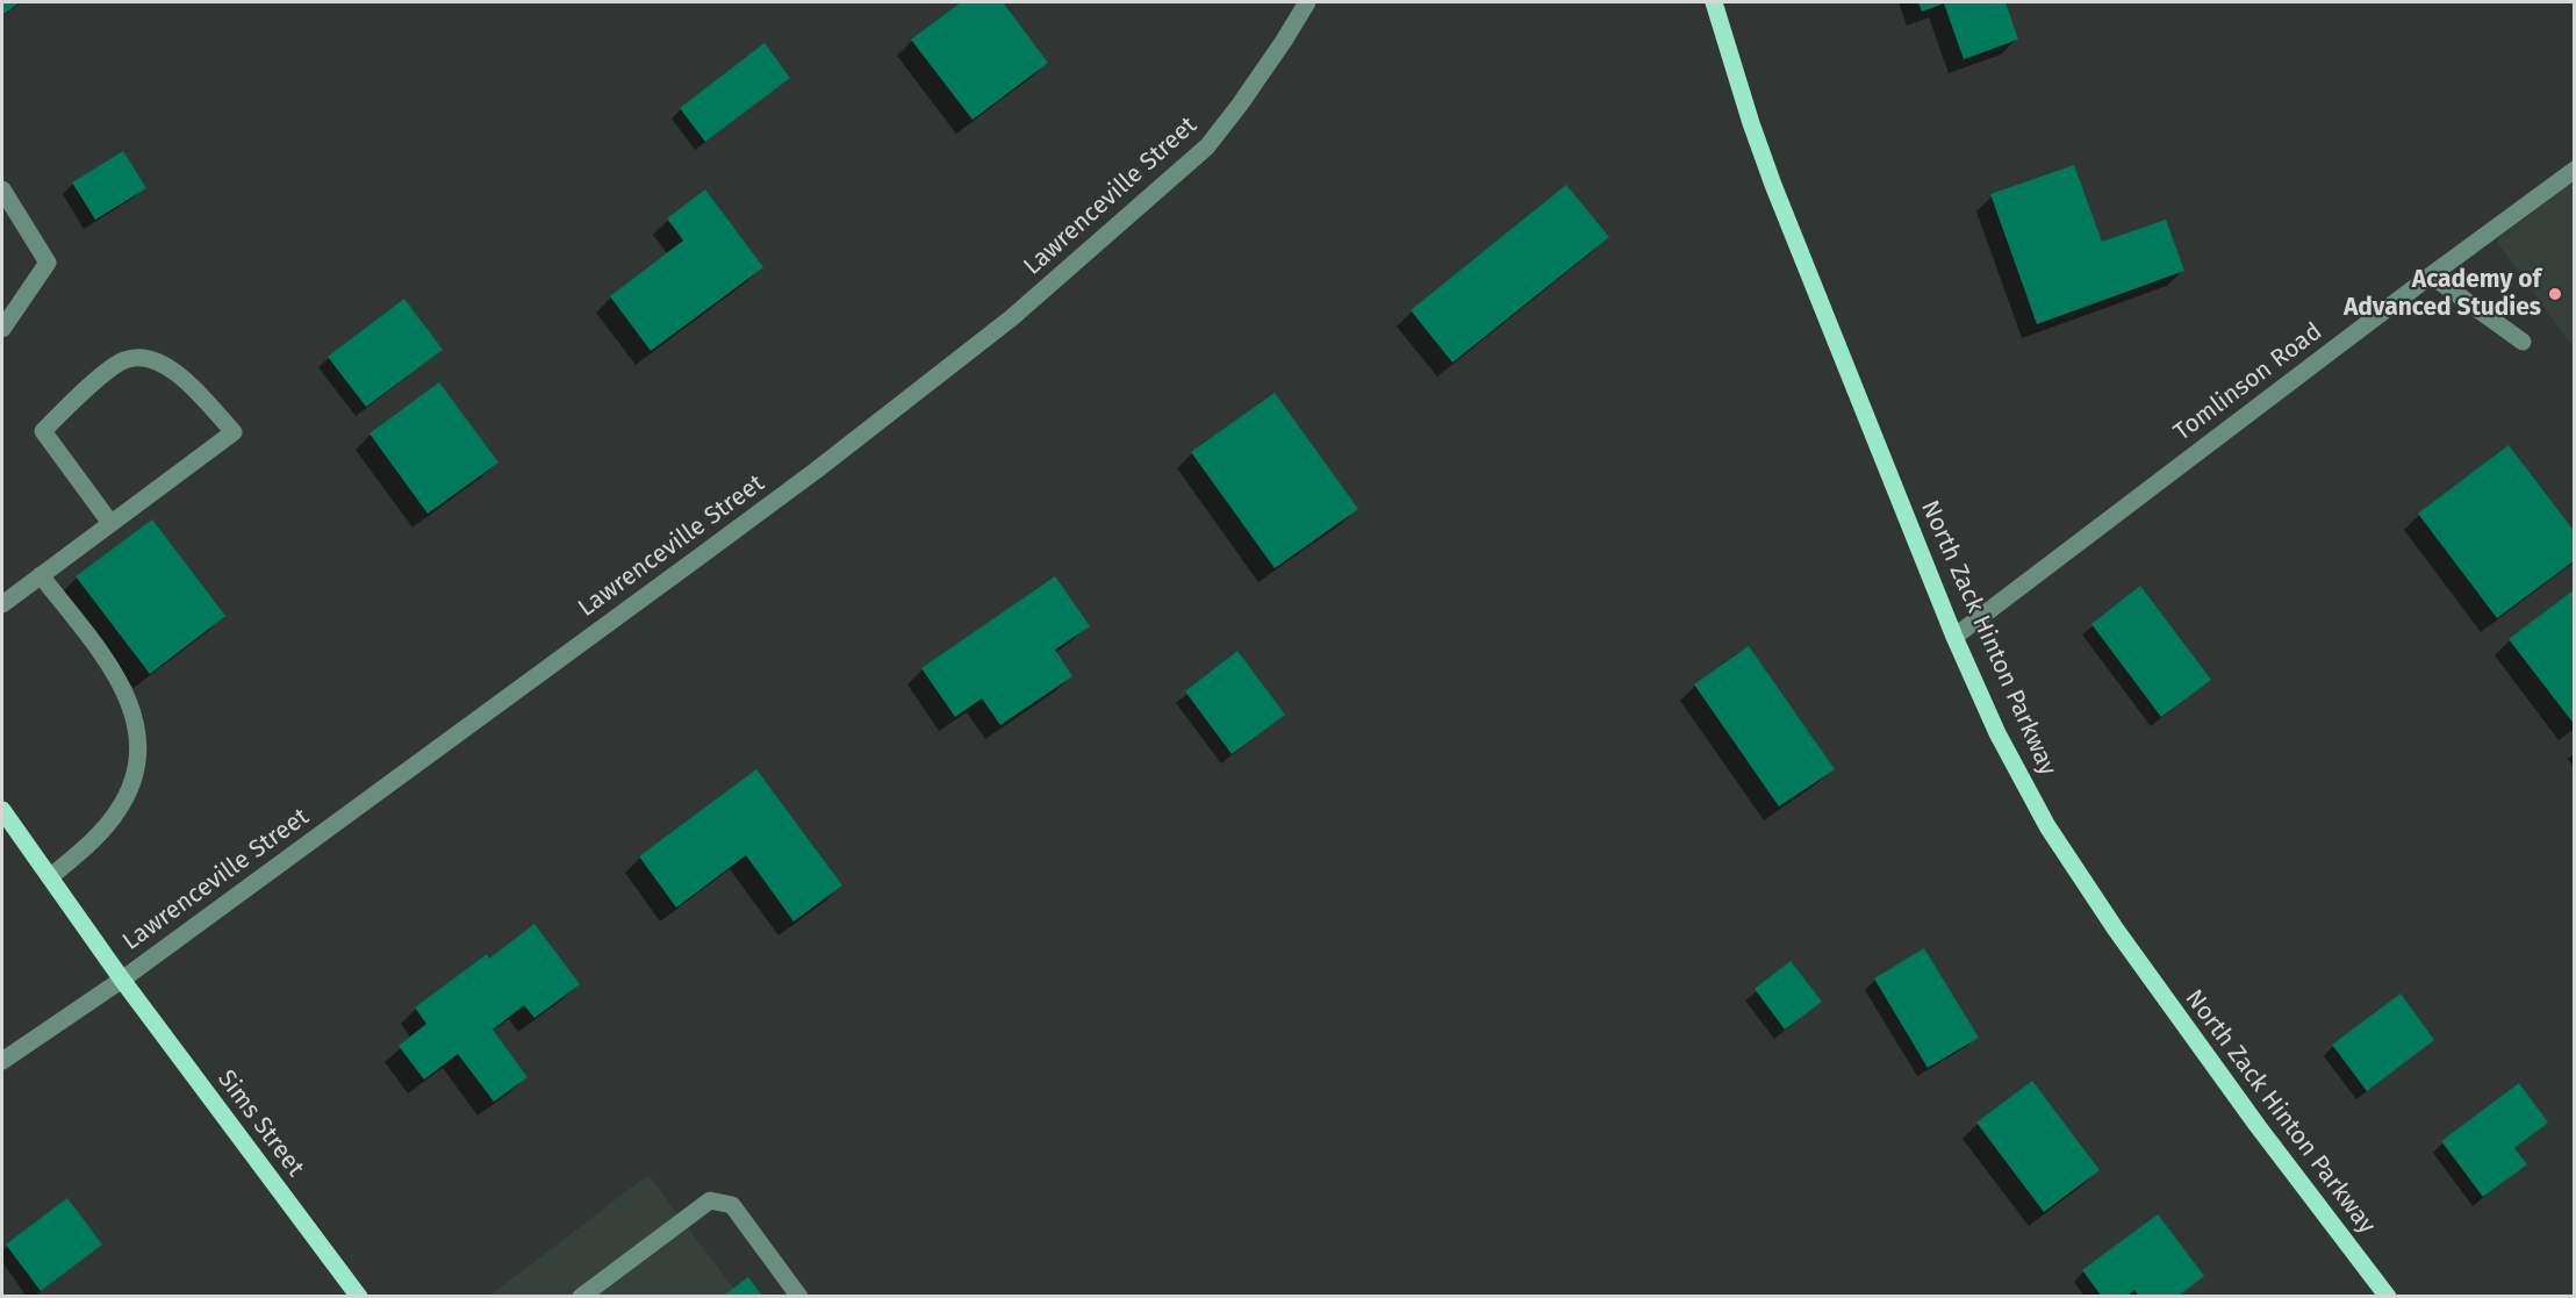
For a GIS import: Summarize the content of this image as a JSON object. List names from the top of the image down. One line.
{"streets":{"main road":["North Zack Hinton Parkway","Sims Street"],"street":["Lawrenceville Street","Tomlinson Road"]},"crossings":[["Lawrenceville Street","Sims Street"],["Tomlinson Road","North Zack Hinton Parkway"]],"places":["Academy of Advanced Studies"]}
